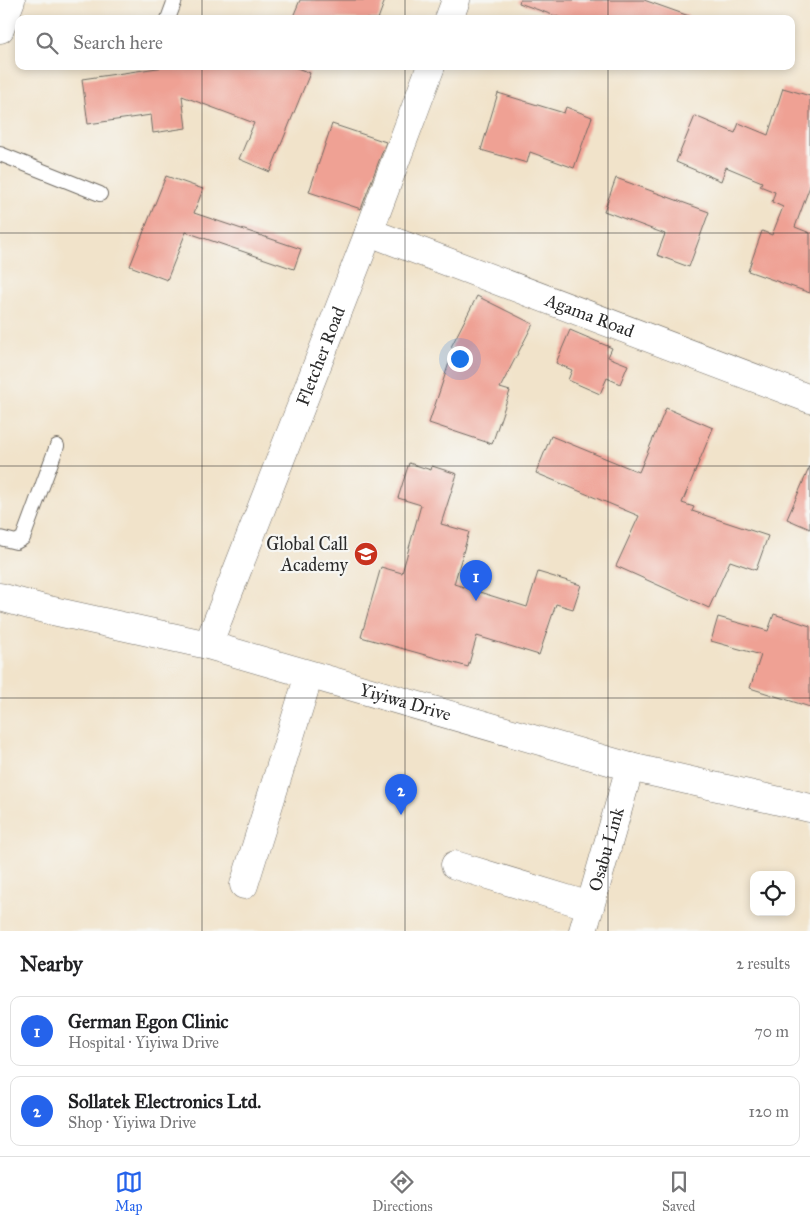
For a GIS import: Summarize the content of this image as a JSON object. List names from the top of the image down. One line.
{"streets":{"street":["Agama Road","Fletcher Road","Yiyiwa Drive","Osabu Link"]},"crossings":[["Agama Road","Fletcher Road"],["Fletcher Road","Yiyiwa Drive"],["Yiyiwa Drive","Osabu Link"]],"places":{"school or university":["Global Call Academy"]},"page":{"search":"Search here","pins":["1","2"],"heading":["Nearby","2 results"],"list":[{"mark":"1","name":"German Egon Clinic","note":"Hospital · Yiyiwa Drive","value":"70 m"},{"mark":"2","name":"Sollatek Electronics Ltd.","note":"Shop · Yiyiwa Drive","value":"120 m"}],"nav":["Map","Directions","Saved"]}}
